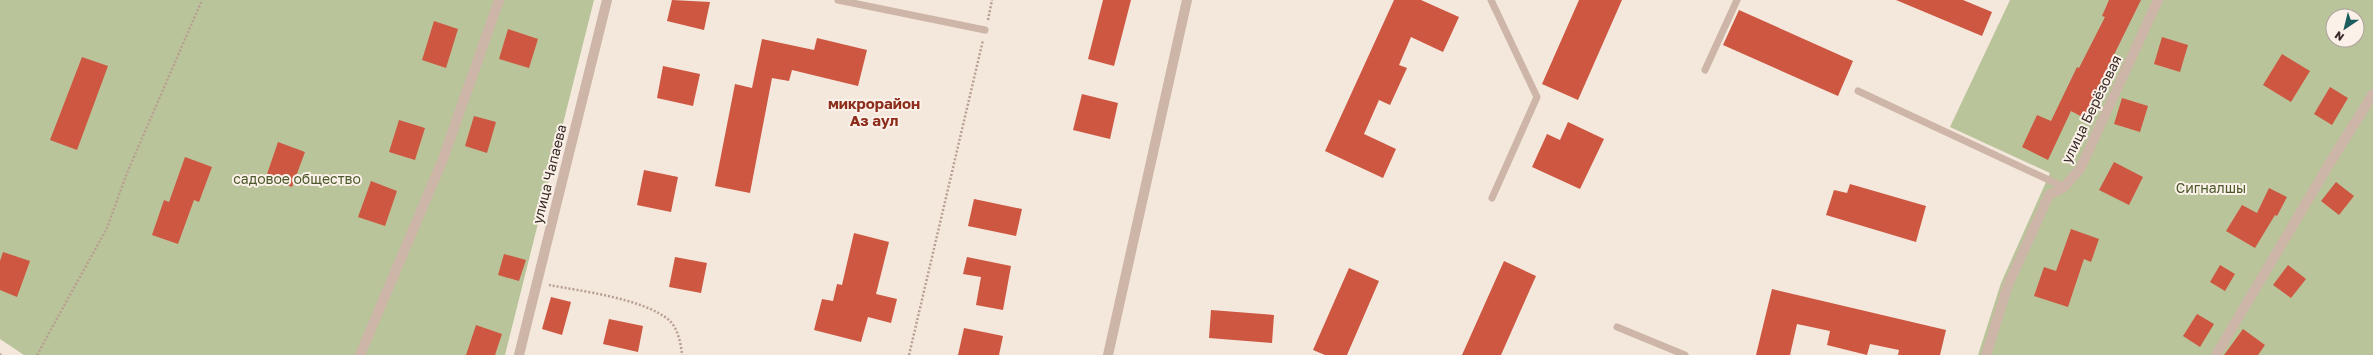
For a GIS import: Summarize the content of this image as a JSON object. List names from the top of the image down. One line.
{"streets":{"street":["улица Берёзовая","улица Чапаева"]},"districts":["микрорайон Аз аул"],"parks":["садовое общество","Сигналшы"],"north":"bottom left"}
